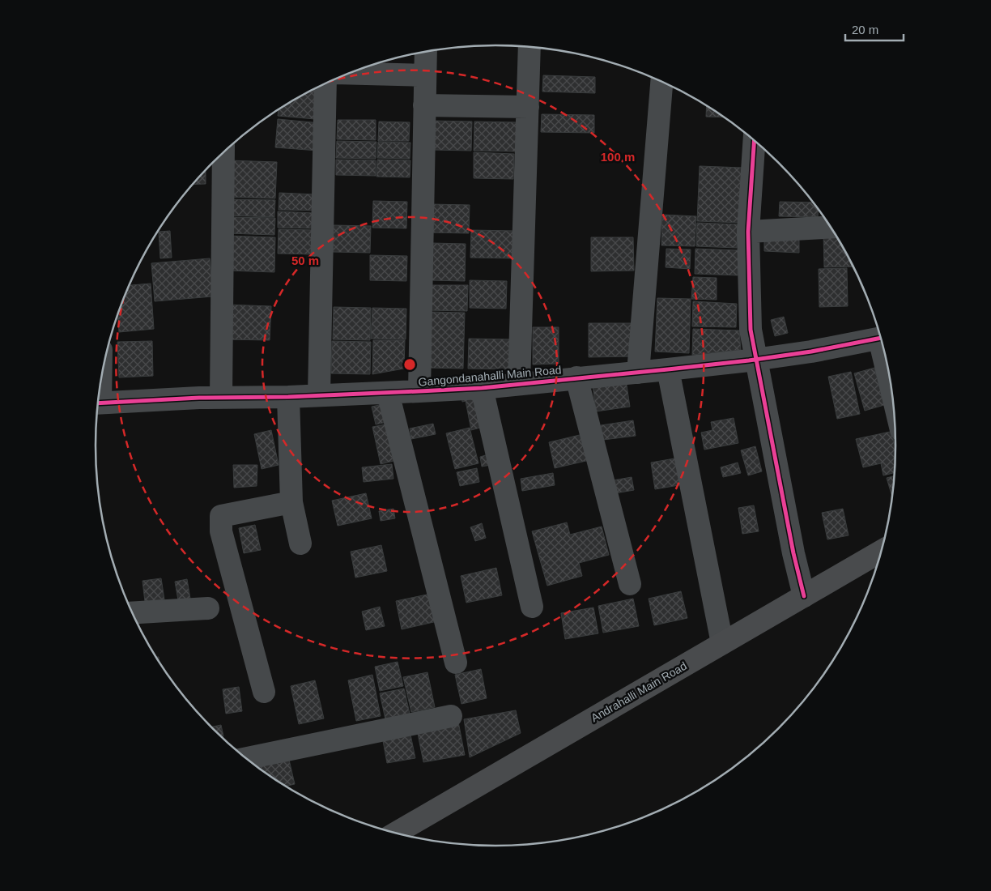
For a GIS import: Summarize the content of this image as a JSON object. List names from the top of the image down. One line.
{"streets":{"main road":["Andrahalli Main Road"],"street":["Gangondanahalli Main Road"]},"scale_bar":"20 m","rings":["100 m","50 m"]}
